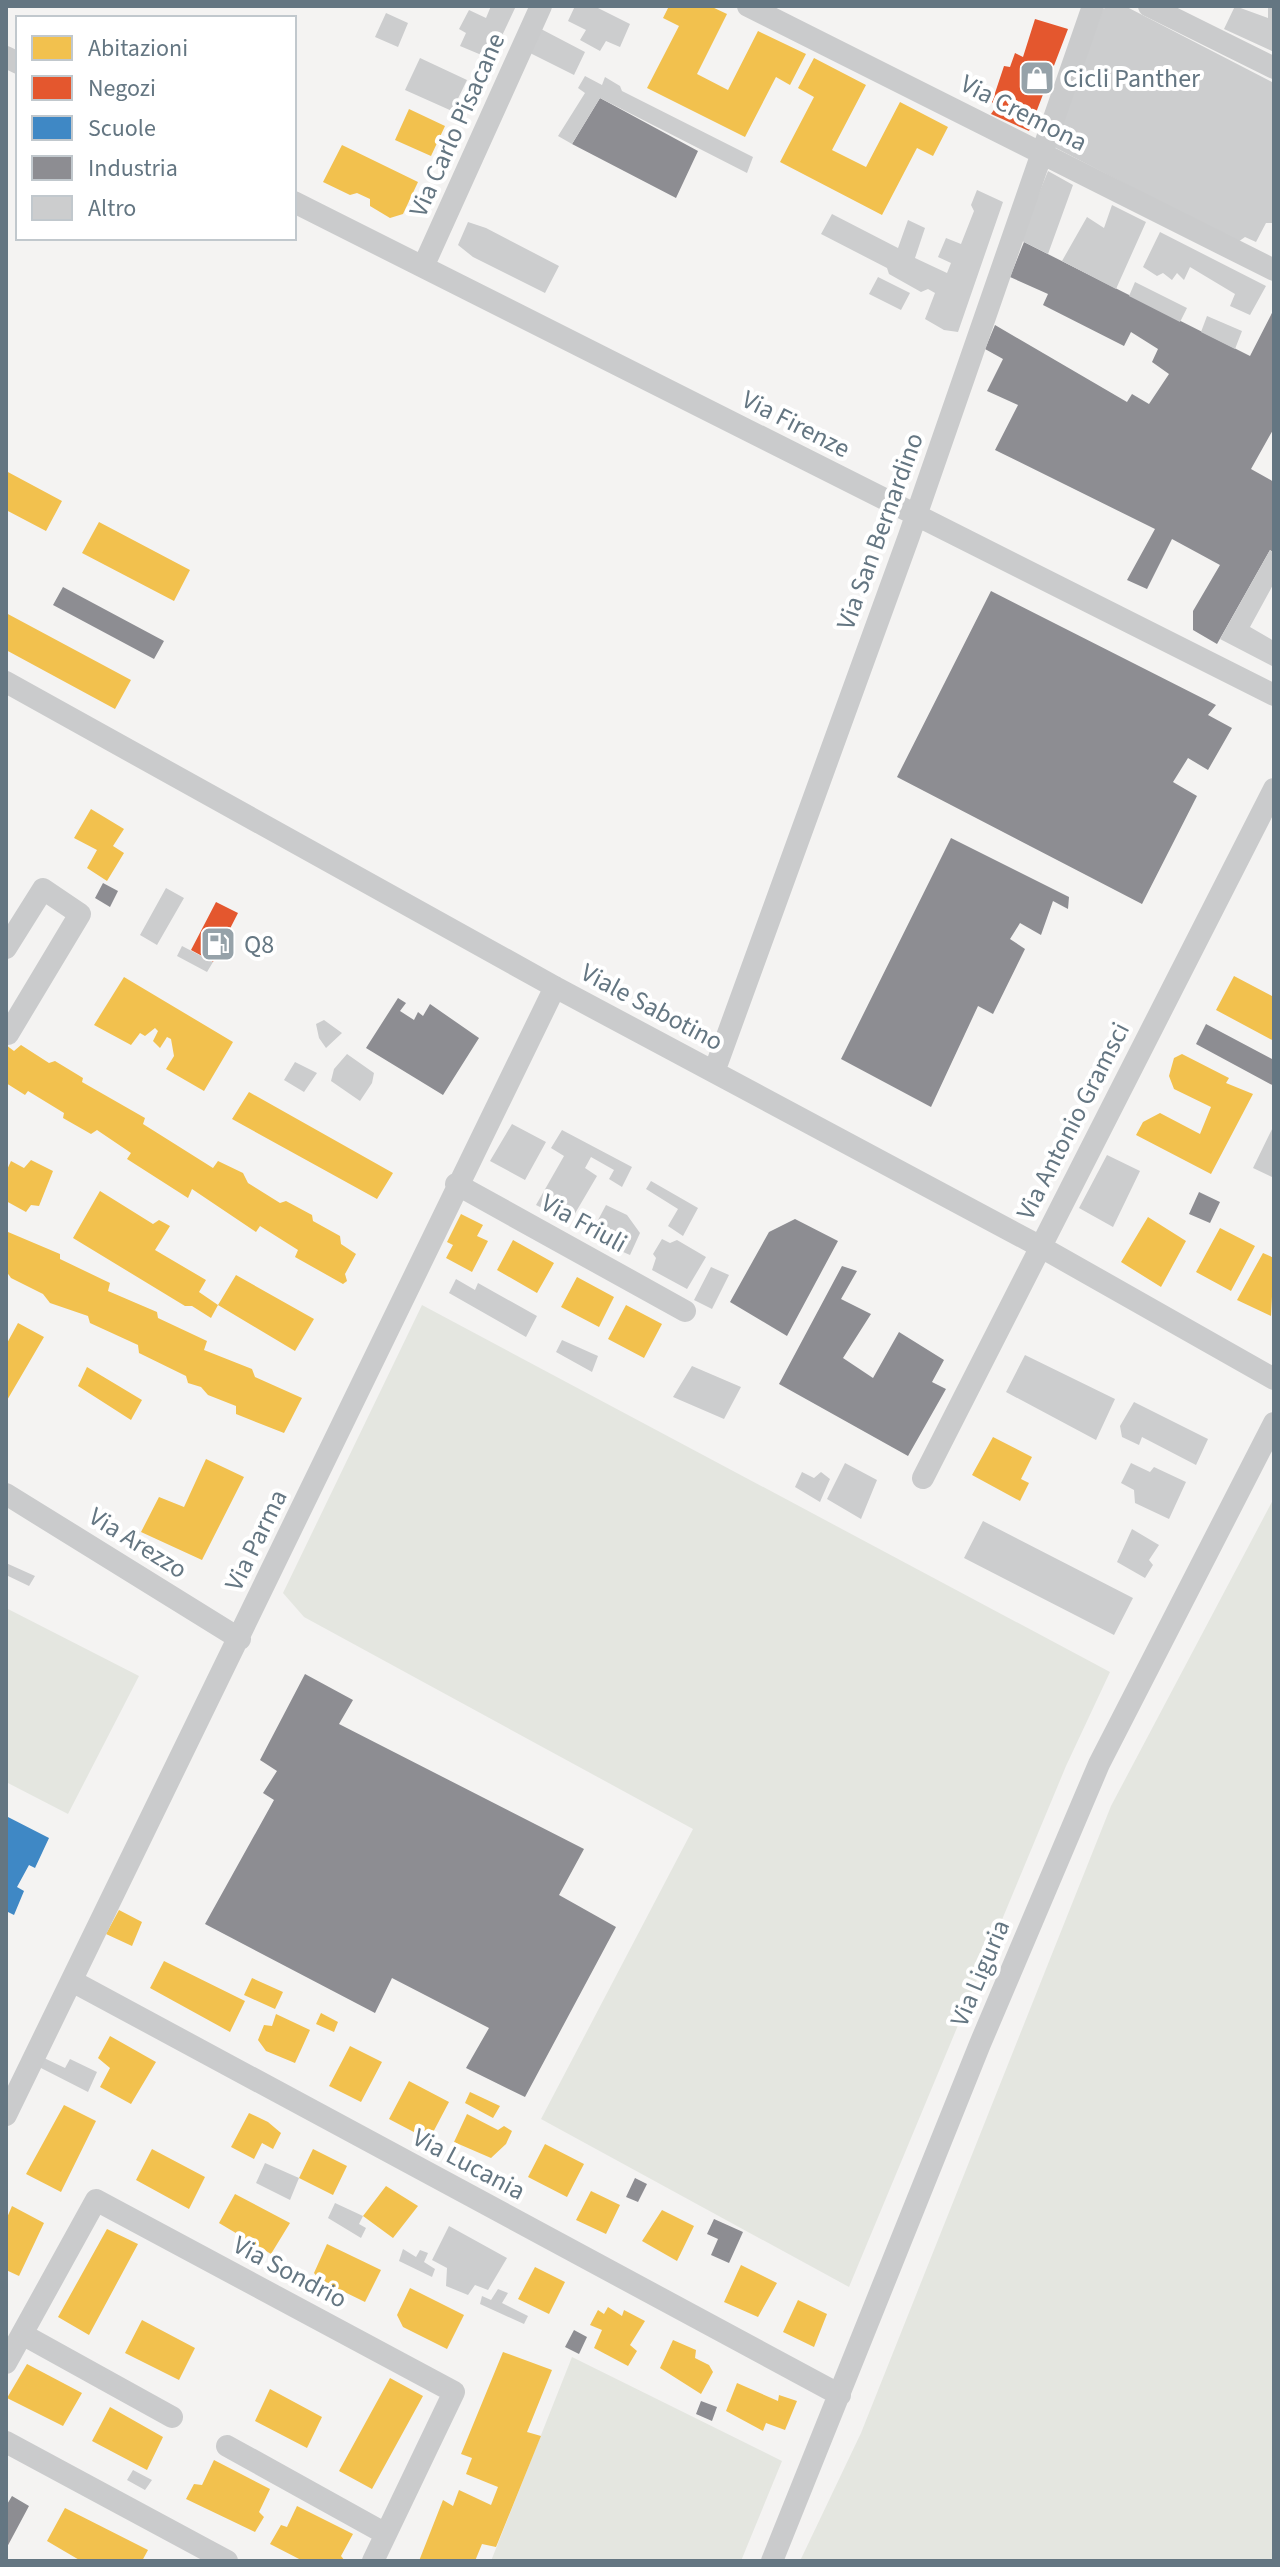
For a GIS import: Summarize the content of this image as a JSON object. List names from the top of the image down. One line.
{"streets":{"street":["Via Cremona","Via Carlo Pisacane","Via Firenze","Via San Bernardino","Viale Sabotino","Via Antonio Gramsci","Via Friuli","Via Parma","Via Arezzo","Via Liguria","Via Lucania","Via Sondrio"]},"crossings":[["Via Cremona","Via San Bernardino"],["Via Carlo Pisacane","Via Firenze"],["Via Firenze","Via San Bernardino"],["Via San Bernardino","Viale Sabotino"],["Viale Sabotino","Via Antonio Gramsci"],["Viale Sabotino","Via Parma"],["Via Friuli","Via Parma"],["Via Parma","Via Arezzo"],["Via Parma","Via Lucania"],["Via Liguria","Via Lucania"]],"places":{"shop":["Cicli Panther"],"fuel station":["Q8"]},"legend":["Abitazioni","Negozi","Scuole","Industria","Altro"]}
